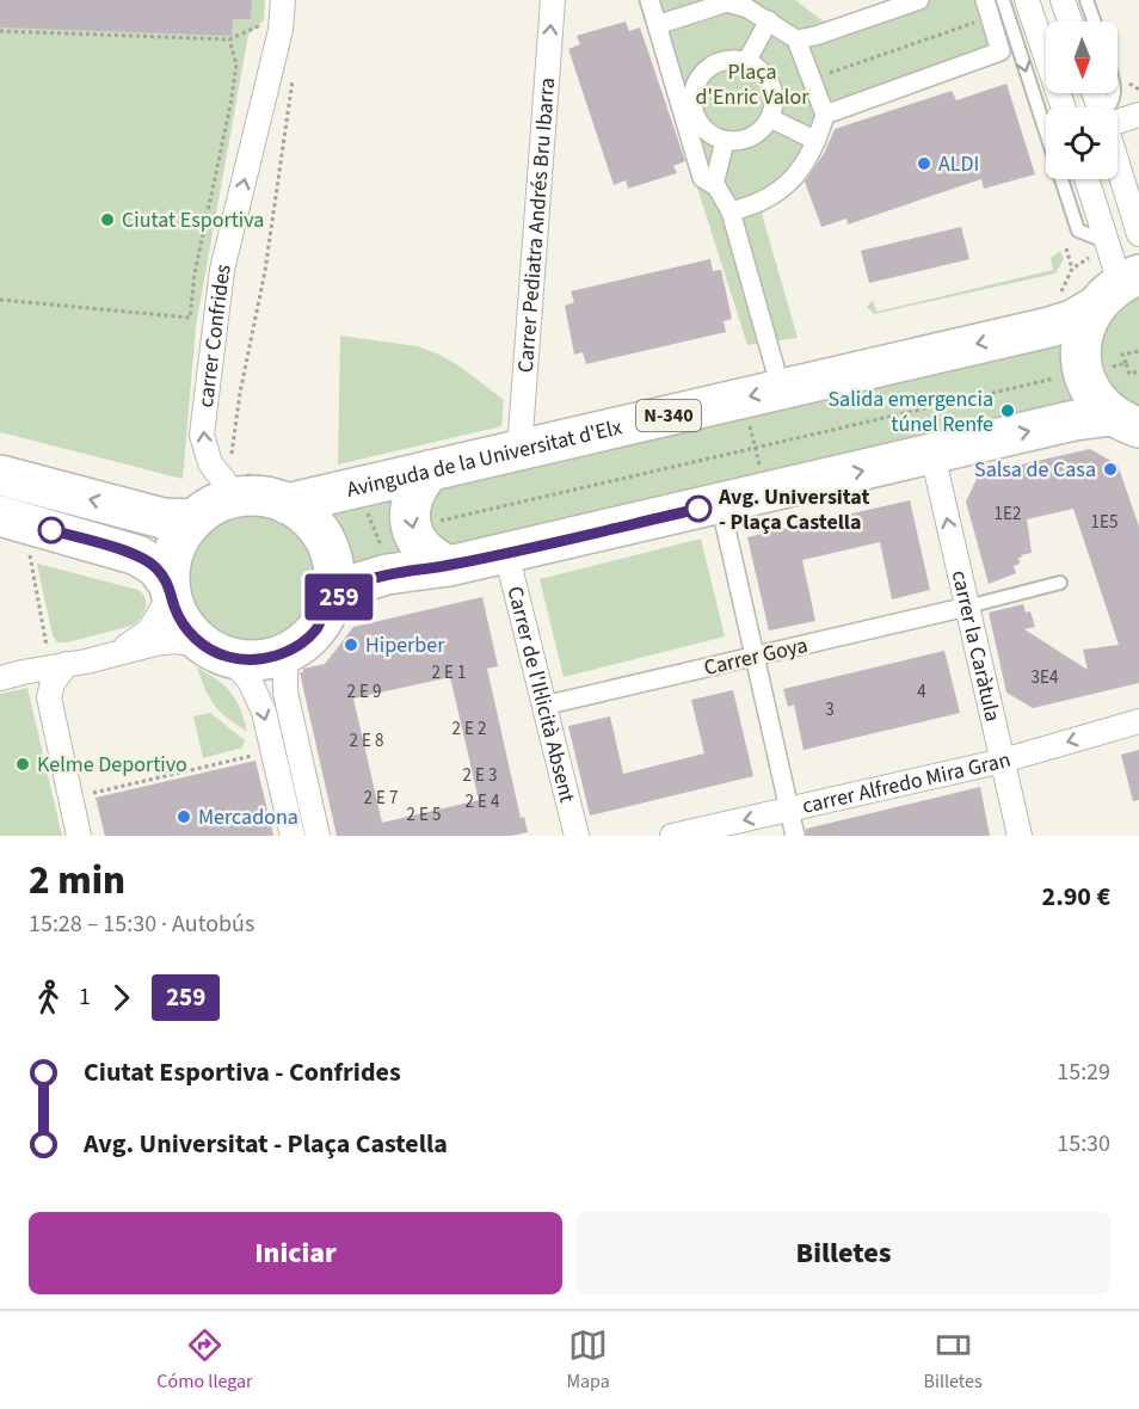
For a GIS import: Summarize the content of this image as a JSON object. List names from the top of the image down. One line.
{"streets":{"highway":["N-340","Avinguda de la Universitat d'Elx"],"street":["Carrer Pediatra Andrés Bru Ibarra","carrer Confrides","carrer la Caràtula","Carrer Goya","Carrer de l'Il·licità Absent","carrer Alfredo Mira Gran"]},"crossings":[["Carrer Pediatra Andrés Bru Ibarra","Avinguda de la Universitat d'Elx"],["carrer Confrides","N-340"],["carrer Confrides","Avinguda de la Universitat d'Elx"],["N-340","Avinguda de la Universitat d'Elx"],["N-340","carrer la Caràtula"],["N-340","Carrer de l'Il·licità Absent"],["carrer la Caràtula","Carrer Goya"],["carrer la Caràtula","carrer Alfredo Mira Gran"],["Carrer Goya","Carrer de l'Il·licità Absent"]],"one_way":["carrer Confrides","carrer la Caràtula","carrer Alfredo Mira Gran"],"parks":["Plaça d'Enric Valor"],"places":["ALDI","Ciutat Esportiva","Salida emergencia túnel Renfe","Salsa de Casa","Avg. Universitat - Plaça Castella","Hiperber","Kelme Deportivo","Mercadona"],"lines":["bus line 259"],"house_numbers":["1E2","1E5","2 E 1","3E4","2 E 9","4","3","2 E 2","2 E 8","2 E 3","2 E 7","2 E 4","2 E 5"],"north":"bottom","page":{"on_map":"259","heading":["2 min","15:28 – 15:30 · Autobús","2.90 €"],"legs":["1","259"],"list":[{"name":"Ciutat Esportiva - Confrides","value":"15:29"},{"name":"Avg. Universitat - Plaça Castella","value":"15:30"}],"buttons":["Iniciar","Billetes"],"tabs":["Cómo llegar","Mapa","Billetes"]}}
